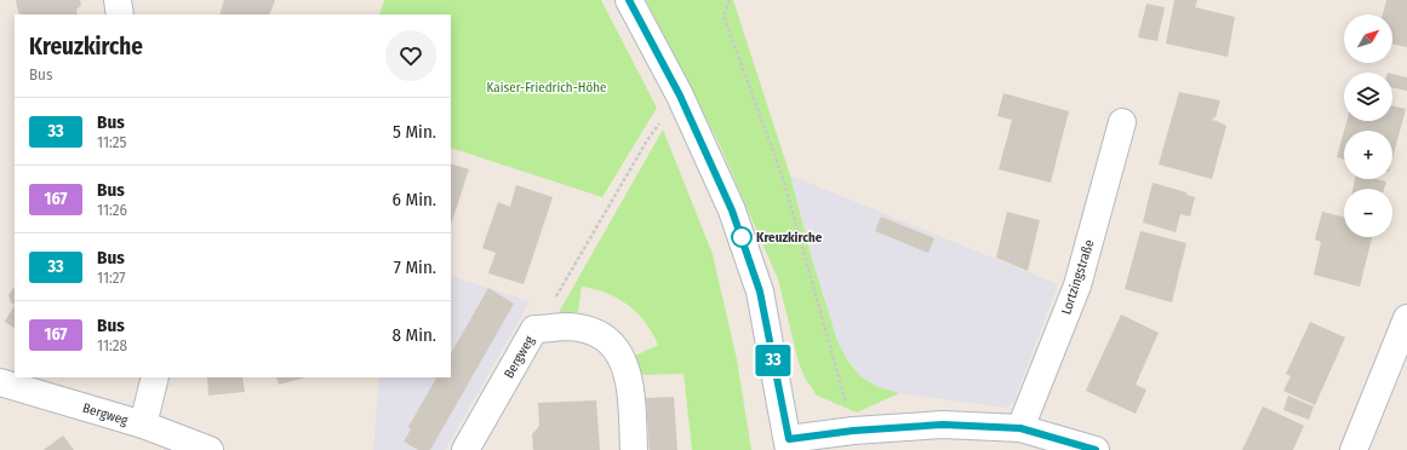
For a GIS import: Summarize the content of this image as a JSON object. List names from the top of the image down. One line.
{"streets":{"street":["Lortzingstraße","Bergweg"]},"parks":["Kaiser-Friedrich-Höhe"],"places":["Kreuzkirche"],"lines":["bus line 33"],"north":"top right","page":{"on_map":"33","map_buttons":["+","−"],"heading":["Kreuzkirche","Bus"],"list":[{"mark":"33","name":"Bus","note":"11:25","value":"5 Min."},{"mark":"167","name":"Bus","note":"11:26","value":"6 Min."},{"mark":"33","name":"Bus","note":"11:27","value":"7 Min."},{"mark":"167","name":"Bus","note":"11:28","value":"8 Min."}]}}
